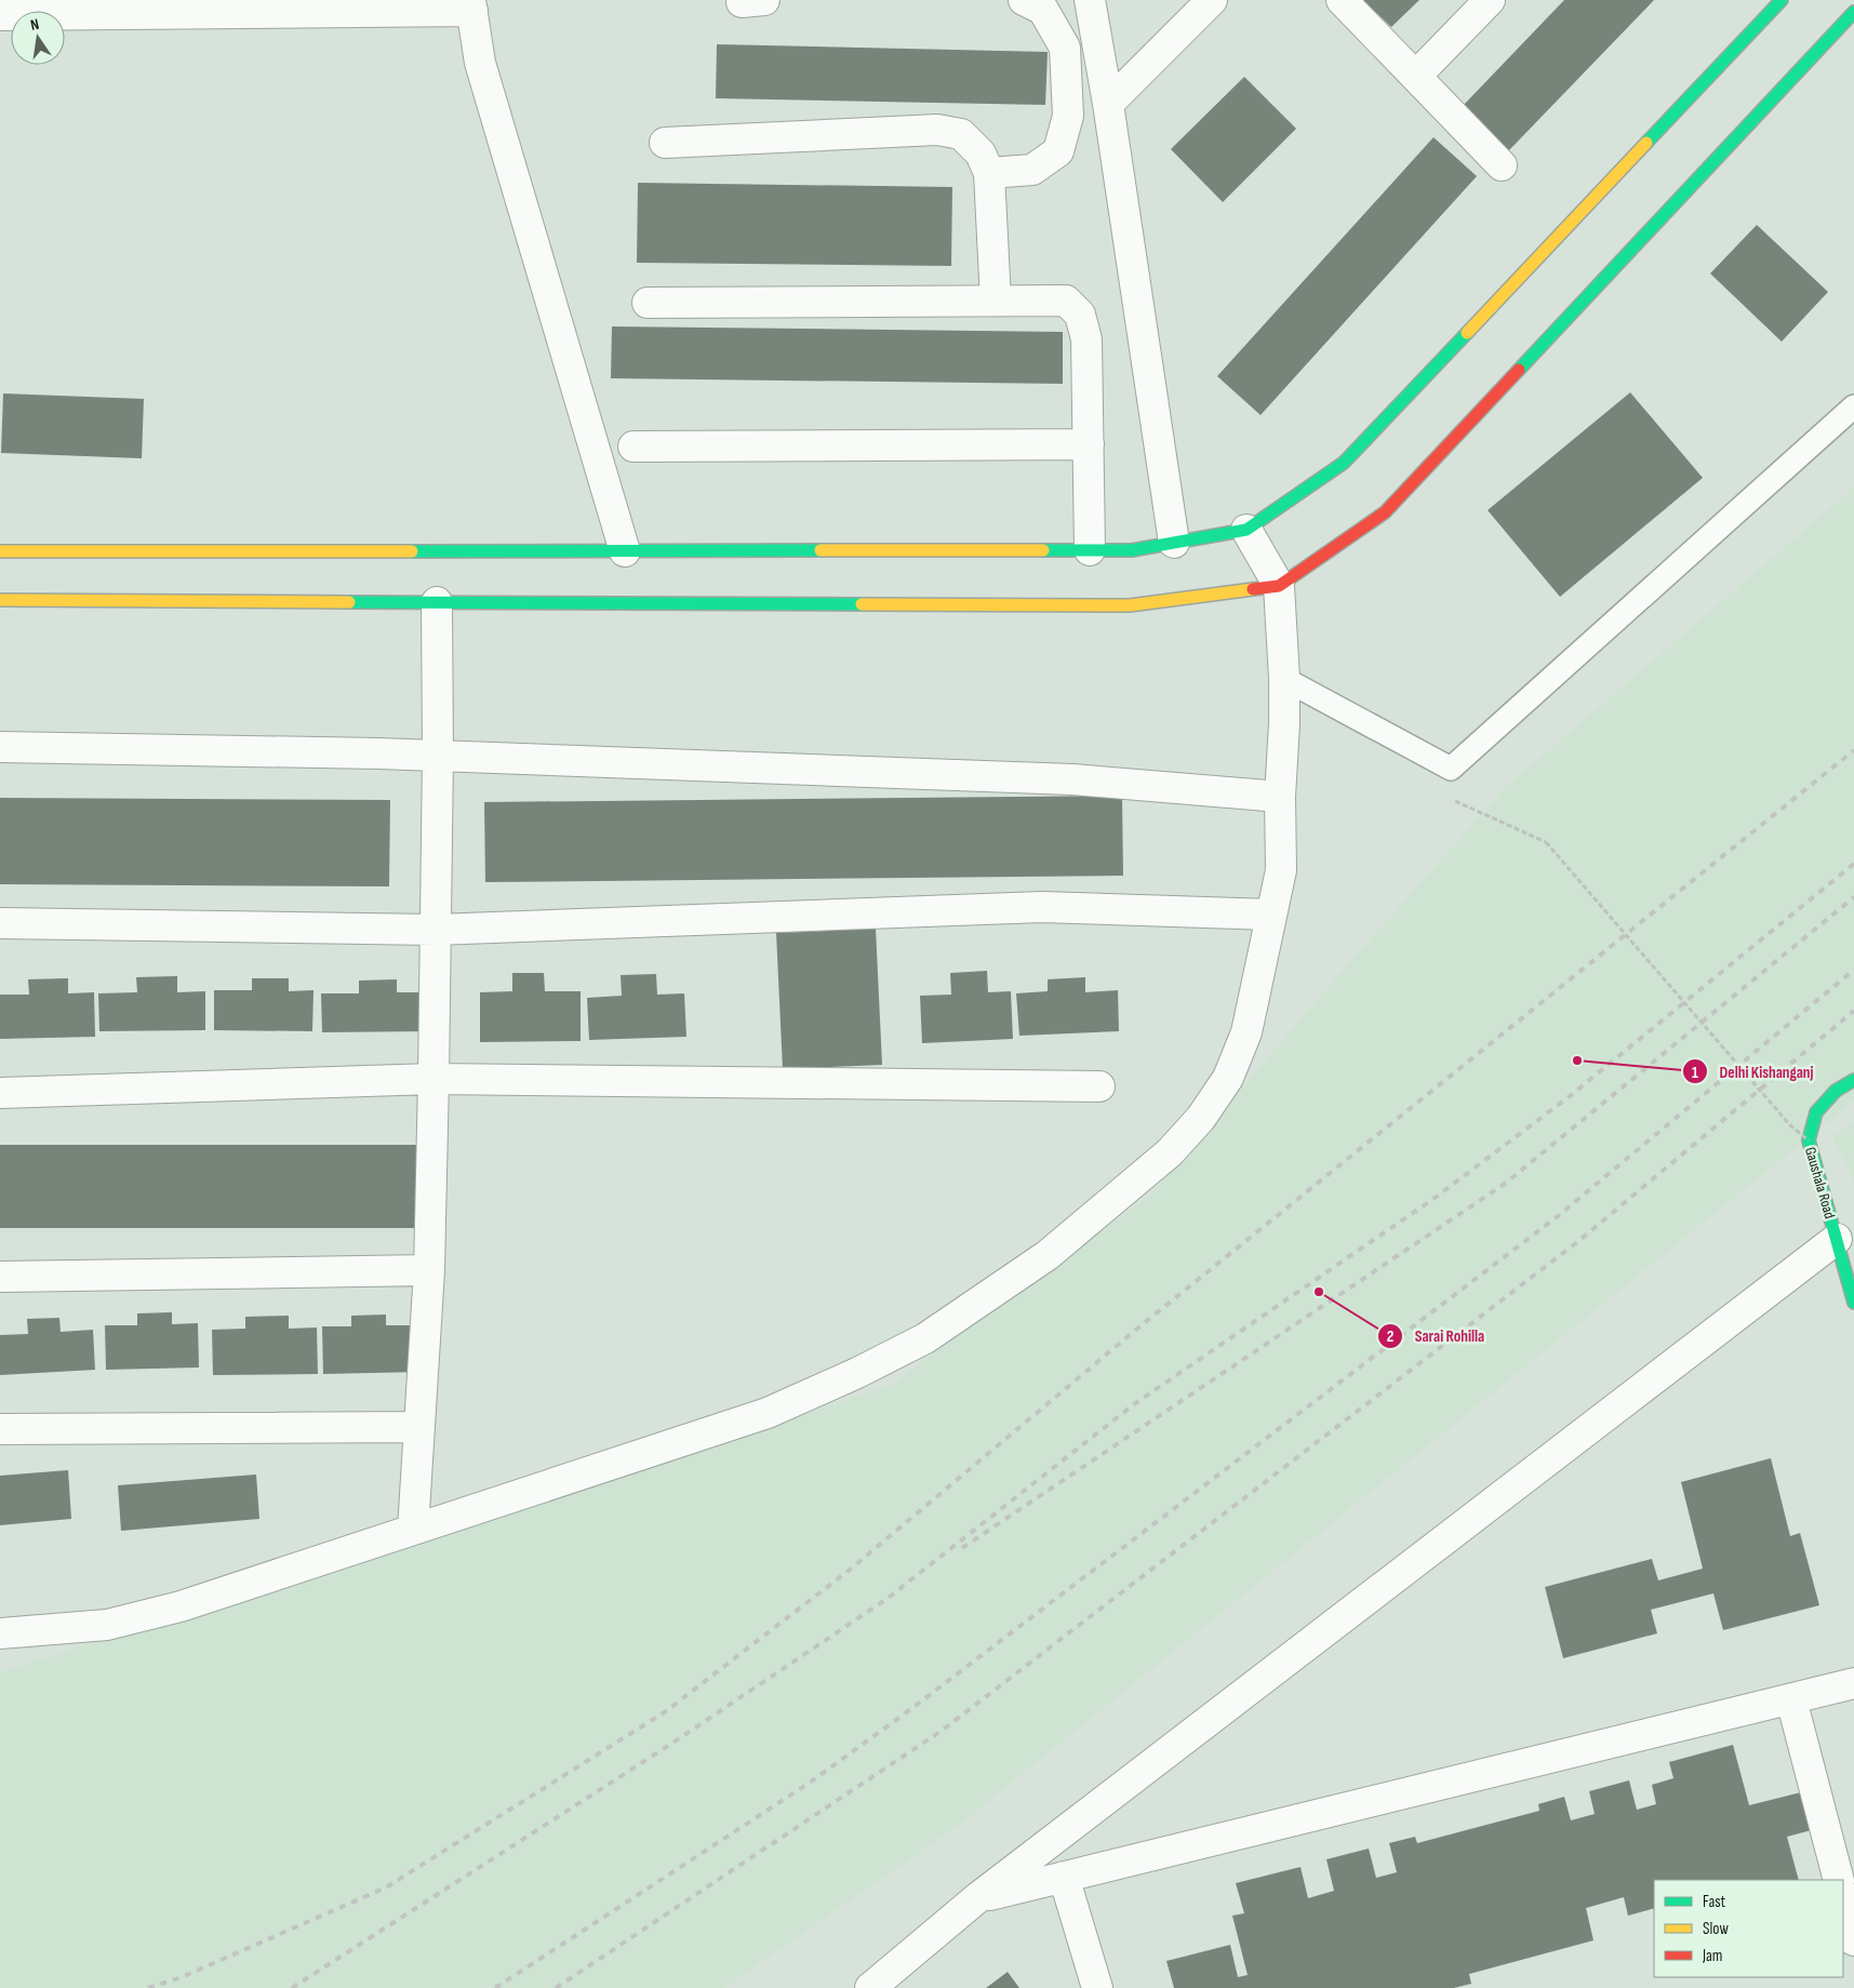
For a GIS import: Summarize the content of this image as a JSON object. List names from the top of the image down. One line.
{"streets":{"street":["Gaushala Road"]},"places":["Delhi Kishanganj","Sarai Rohilla"],"legend":["Fast","Slow","Jam"],"north":"top"}
